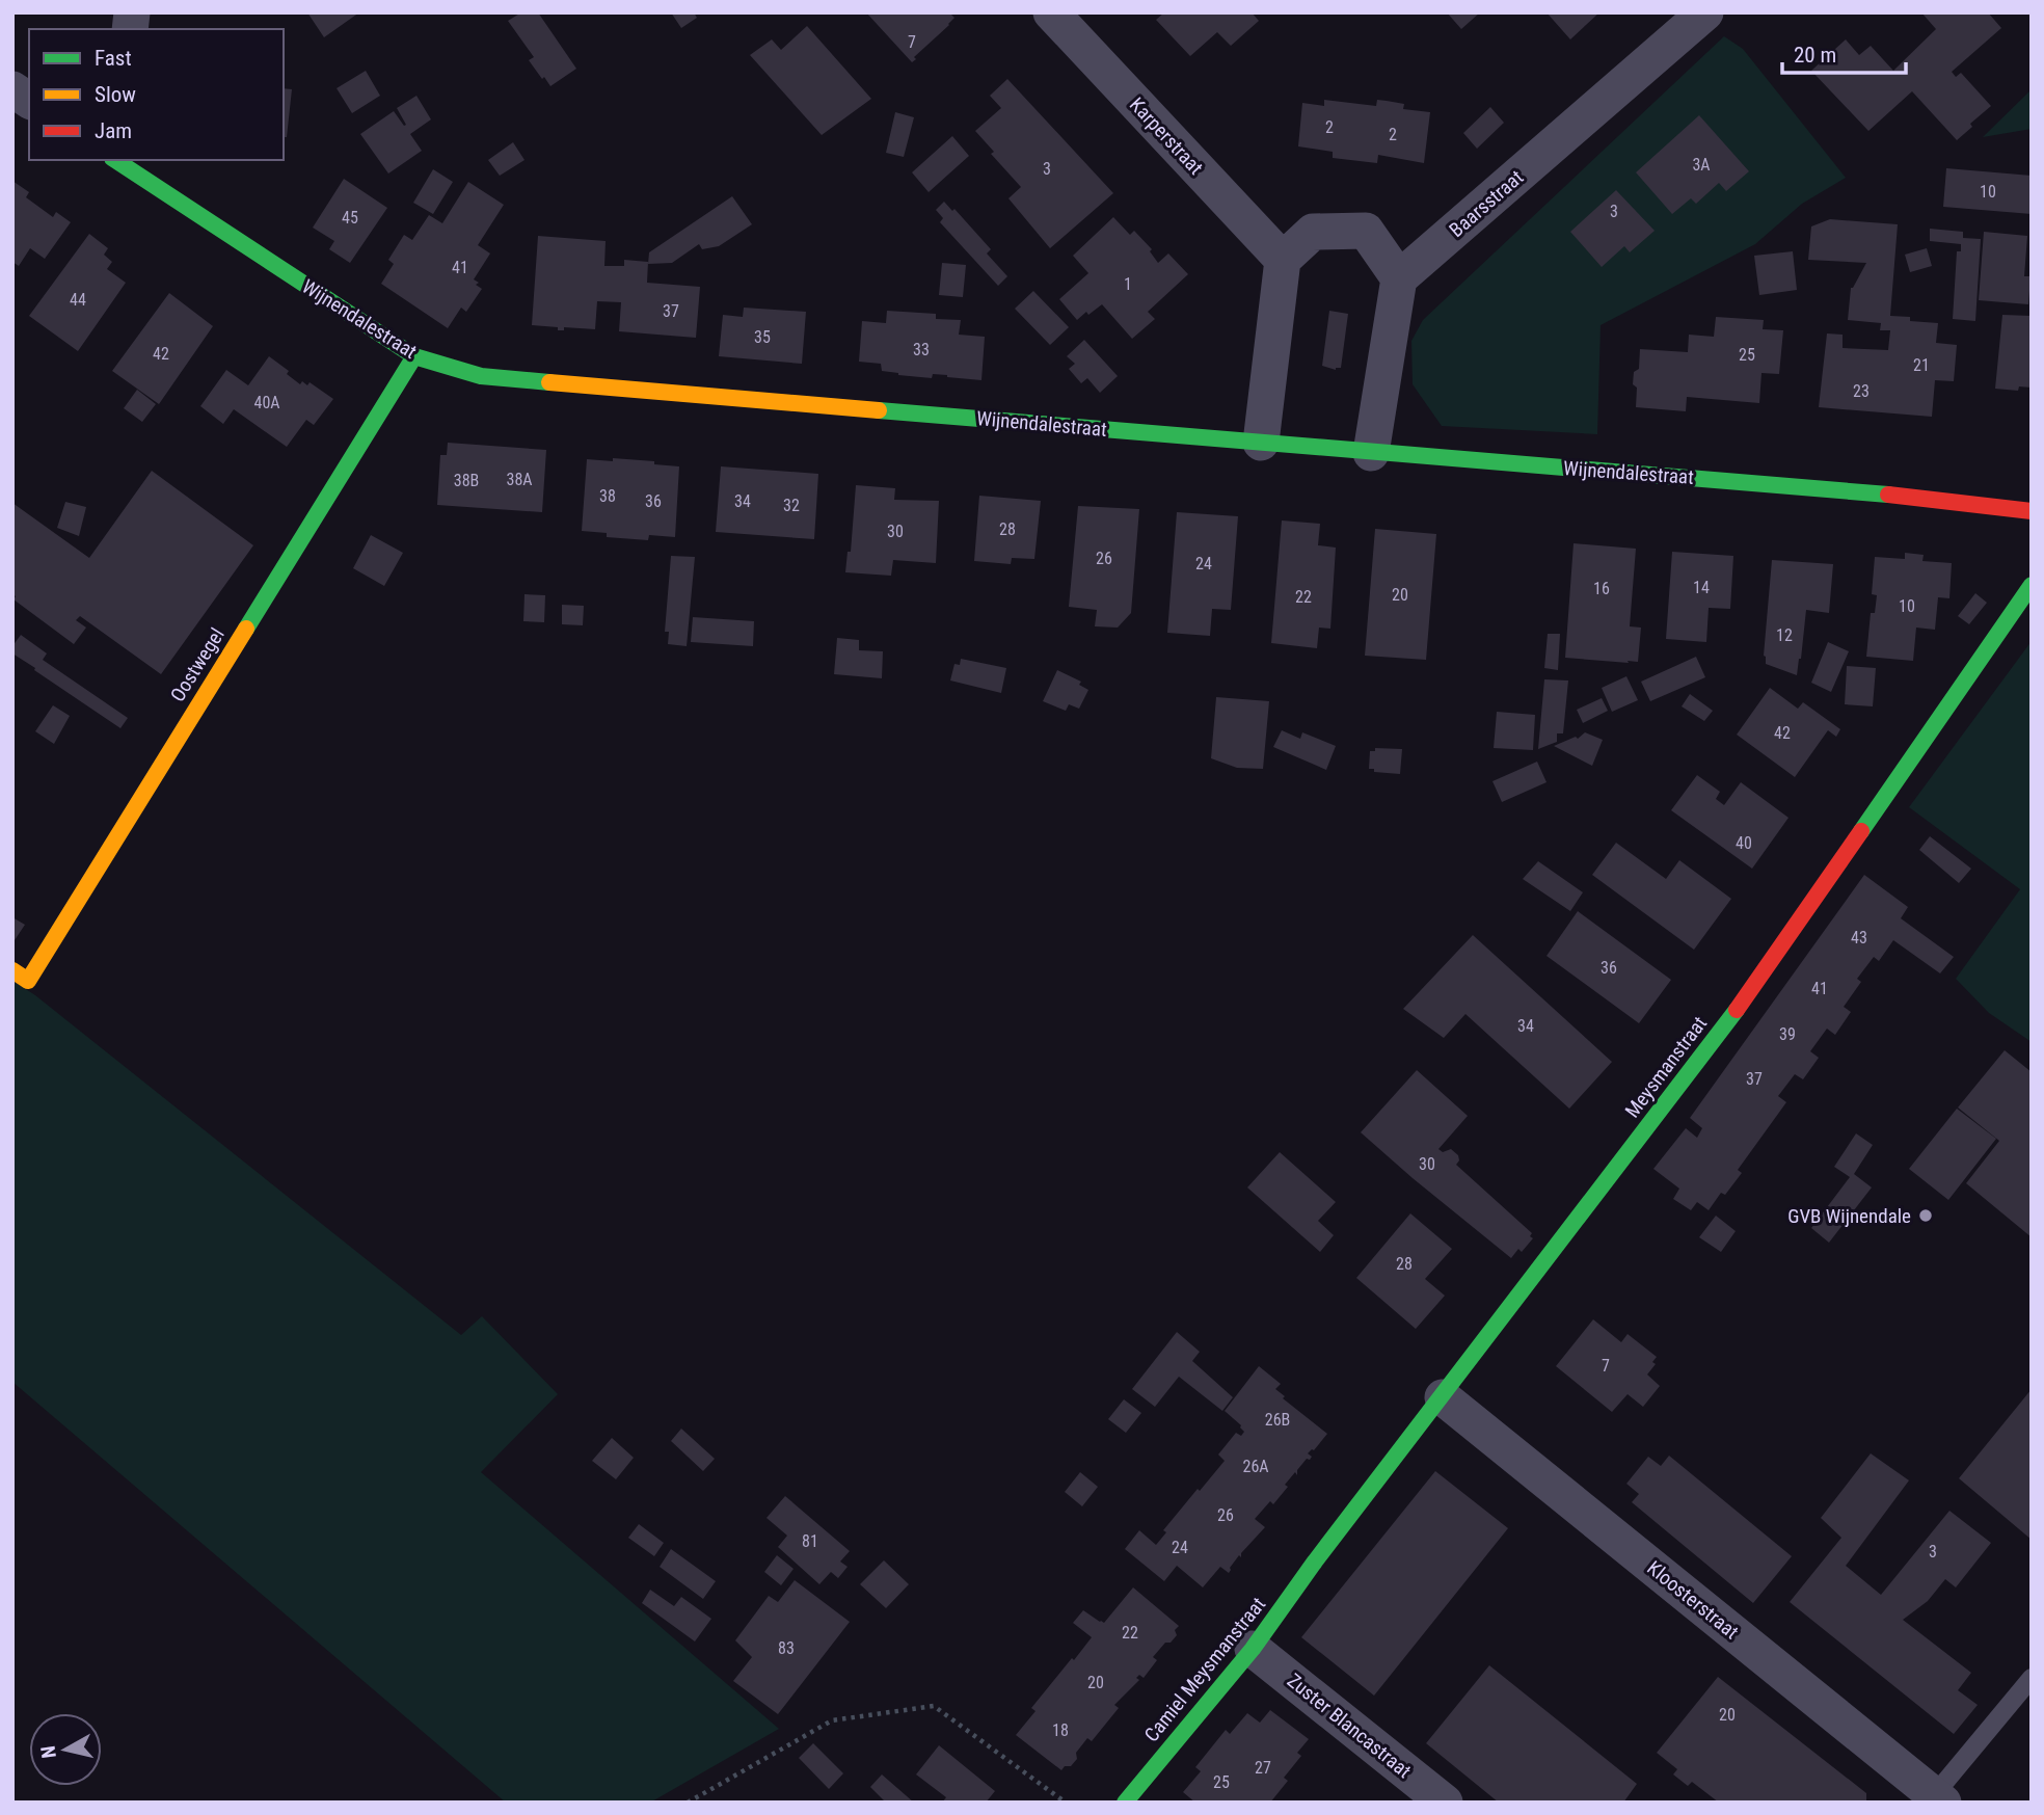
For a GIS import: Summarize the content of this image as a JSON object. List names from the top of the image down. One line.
{"streets":{"street":["Karperstraat","Baarsstraat","Wijnendalestraat","Oostwegel","Meysmanstraat","Kloosterstraat","Camiel Meysmanstraat","Zuster Blancastraat"]},"crossings":[["Wijnendalestraat","Oostwegel"],["Meysmanstraat","Kloosterstraat"],["Meysmanstraat","Camiel Meysmanstraat"],["Camiel Meysmanstraat","Zuster Blancastraat"]],"places":["GVB Wijnendale"],"house_numbers":["7","2","2","3A","3","10","3","45","41","1","44","37","35","33","42","25","21","23","40A","38A","38B","38","36","34","32","28","30","26","24","14","16","20","22","10","12","42","40","43","36","41","34","39","37","30","28","7","26B","26A","26","81","24","3","22","83","20","20","18","27","25"],"legend":["Fast","Slow","Jam"],"scale_bar":"20 m","north":"left"}
